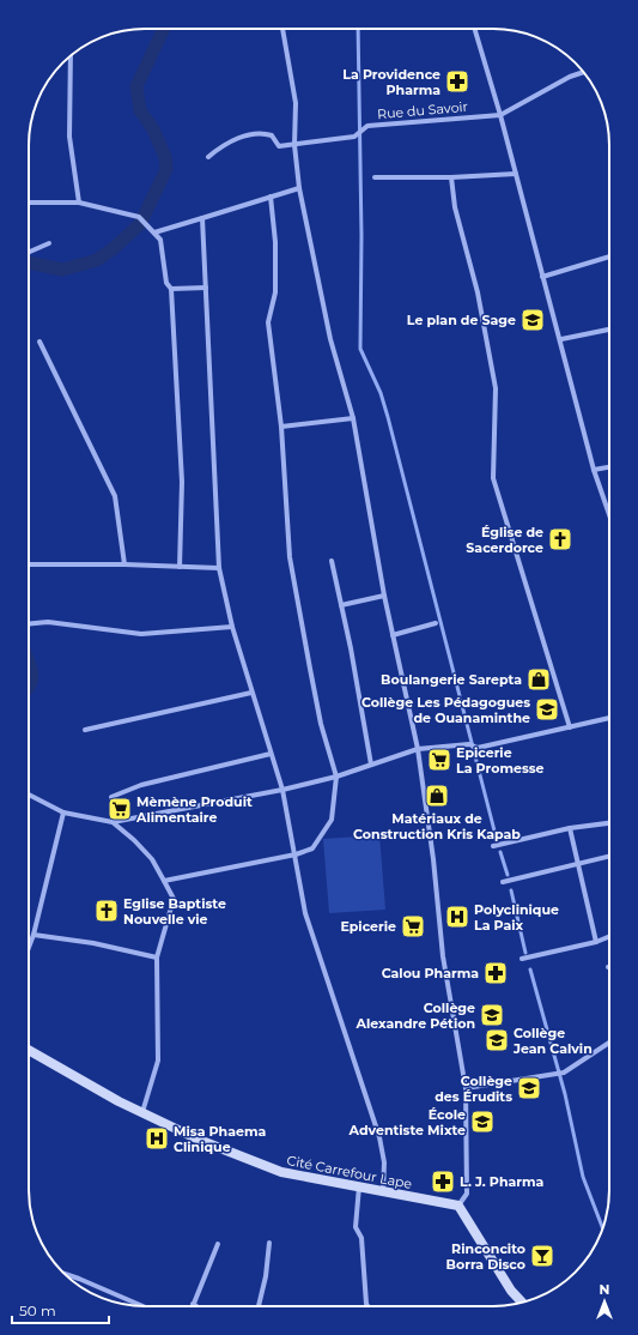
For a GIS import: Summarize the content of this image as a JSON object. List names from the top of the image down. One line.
{"streets":{"street":["Rue du Savoir","Cité Carrefour Lape"]},"places":{"pharmacy":["La Providence Pharma","Calou Pharma","L. J. Pharma"],"school or university":["Le plan de Sage","Collège Les Pédagogues de Ouanaminthe","Collège Alexandre Pétion","Collège Jean Calvin","Collège des Érudits","École Adventiste Mixte"],"church":["Église de Sacerdorce","Eglise Baptiste Nouvelle vie"],"shop":["Boulangerie Sarepta","Matériaux de Construction Kris Kapab"],"supermarket":["Epicerie La Promesse","Mèmène Produit Alimentaire","Epicerie"],"hospital":["Polyclinique La Paix","Misa Phaema Clinique"],"bar":["Rinconcito Borra Disco"]},"scale_bar":"50 m","north":"top"}
